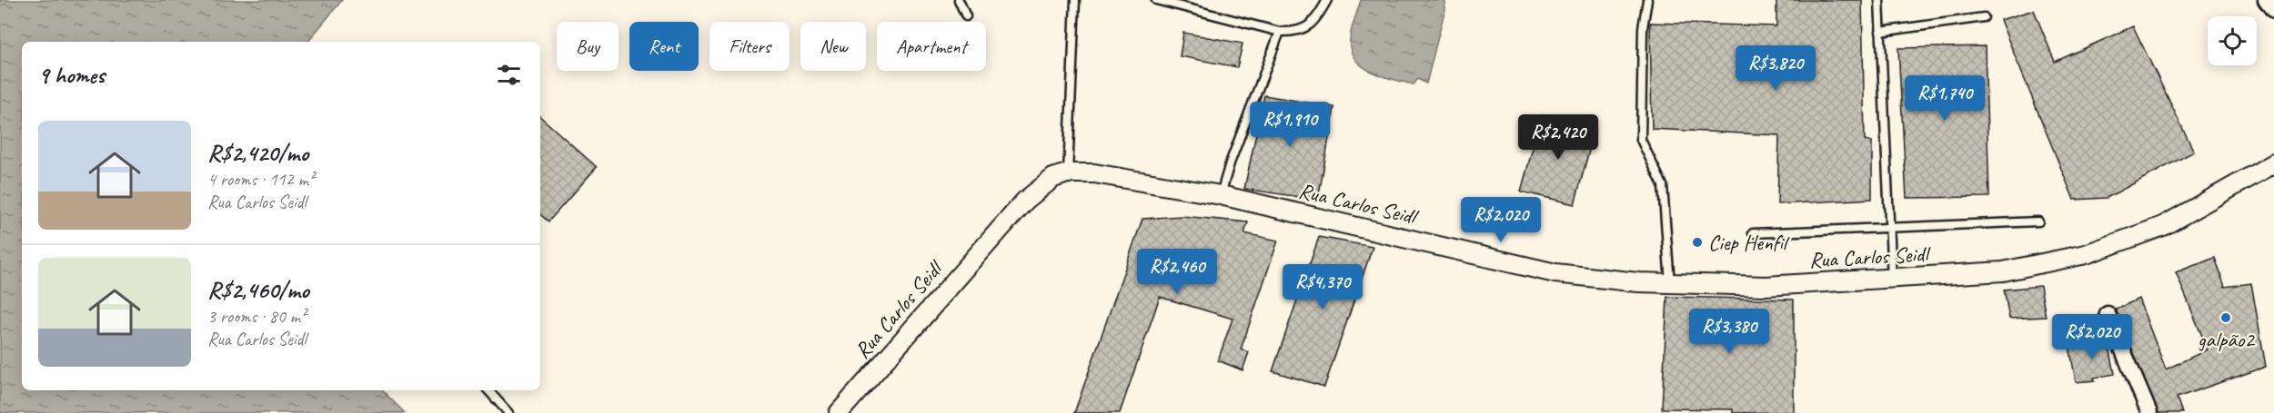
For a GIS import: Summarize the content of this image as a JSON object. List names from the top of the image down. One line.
{"streets":{"street":["Rua Carlos Seidl"]},"places":["Ciep Henfil","galpão2"],"page":{"chip":["Buy","Rent","Filters","New","Apartment"],"heading":"9 homes","price":["R$3,820","R$1,740","R$1,910","R$2,420","R$2,020","R$2,460","R$4,370","R$3,380","R$2,020"],"list":[{"name":"R$2,420/mo","note":"4 rooms · 112 m² · Rua Carlos Seidl"},{"name":"R$2,460/mo","note":"3 rooms · 80 m² · Rua Carlos Seidl"}]}}
